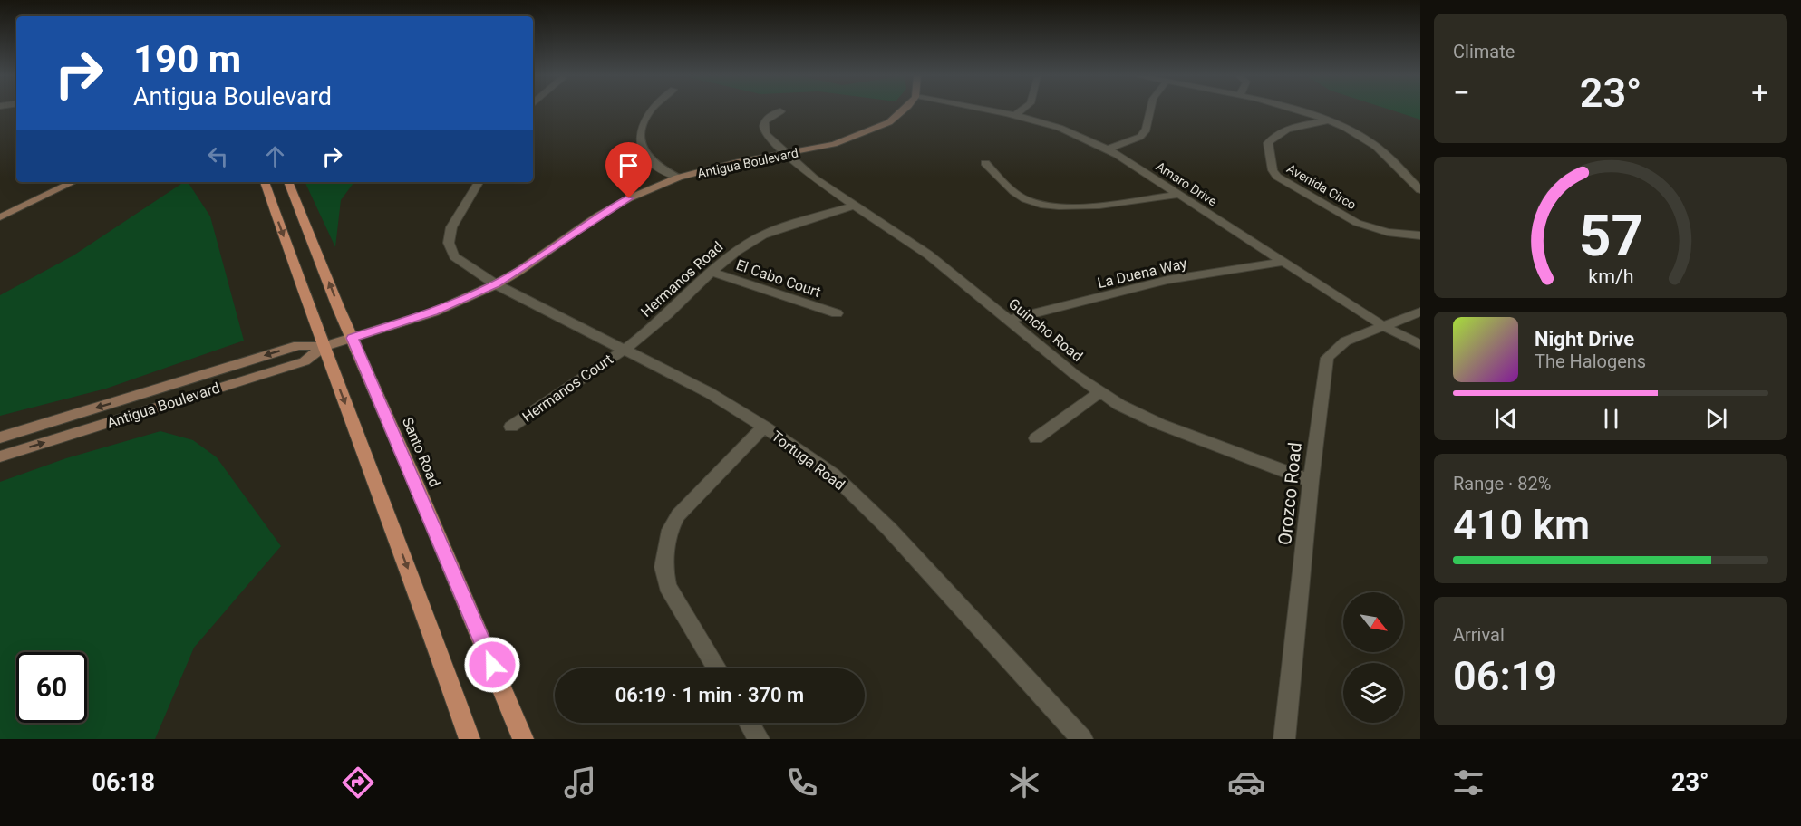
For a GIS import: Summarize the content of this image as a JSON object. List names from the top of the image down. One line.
{"streets":{"main road":["Santo Road"],"street":["Antigua Boulevard","Amaro Drive","Avenida Circo","La Duena Way","El Cabo Court","Hermanos Road","Guincho Road","Hermanos Court","Tortuga Road","Orozco Road"]},"crossings":[["Antigua Boulevard","Guincho Road"],["Antigua Boulevard","Santo Road"],["Antigua Boulevard","Tortuga Road"],["Amaro Drive","La Duena Way"],["Amaro Drive","Orozco Road"],["La Duena Way","Guincho Road"],["El Cabo Court","Hermanos Road"],["Hermanos Road","Guincho Road"],["Hermanos Road","Hermanos Court"],["Hermanos Road","Tortuga Road"],["Guincho Road","Orozco Road"],["Hermanos Court","Tortuga Road"]],"north":"bottom right","page":{"tile":["Climate",["Range · 82%","410 km"],["Arrival","06:19"]],"turn":["190 m","Antigua Boulevard"],"heat":["−","23°","+"],"song":["Night Drive","The Halogens"],"limit":"60","trip":"06:19 · 1 min · 370 m","tabs":["06:18","23°"],"gauge":["57","km/h"]}}
